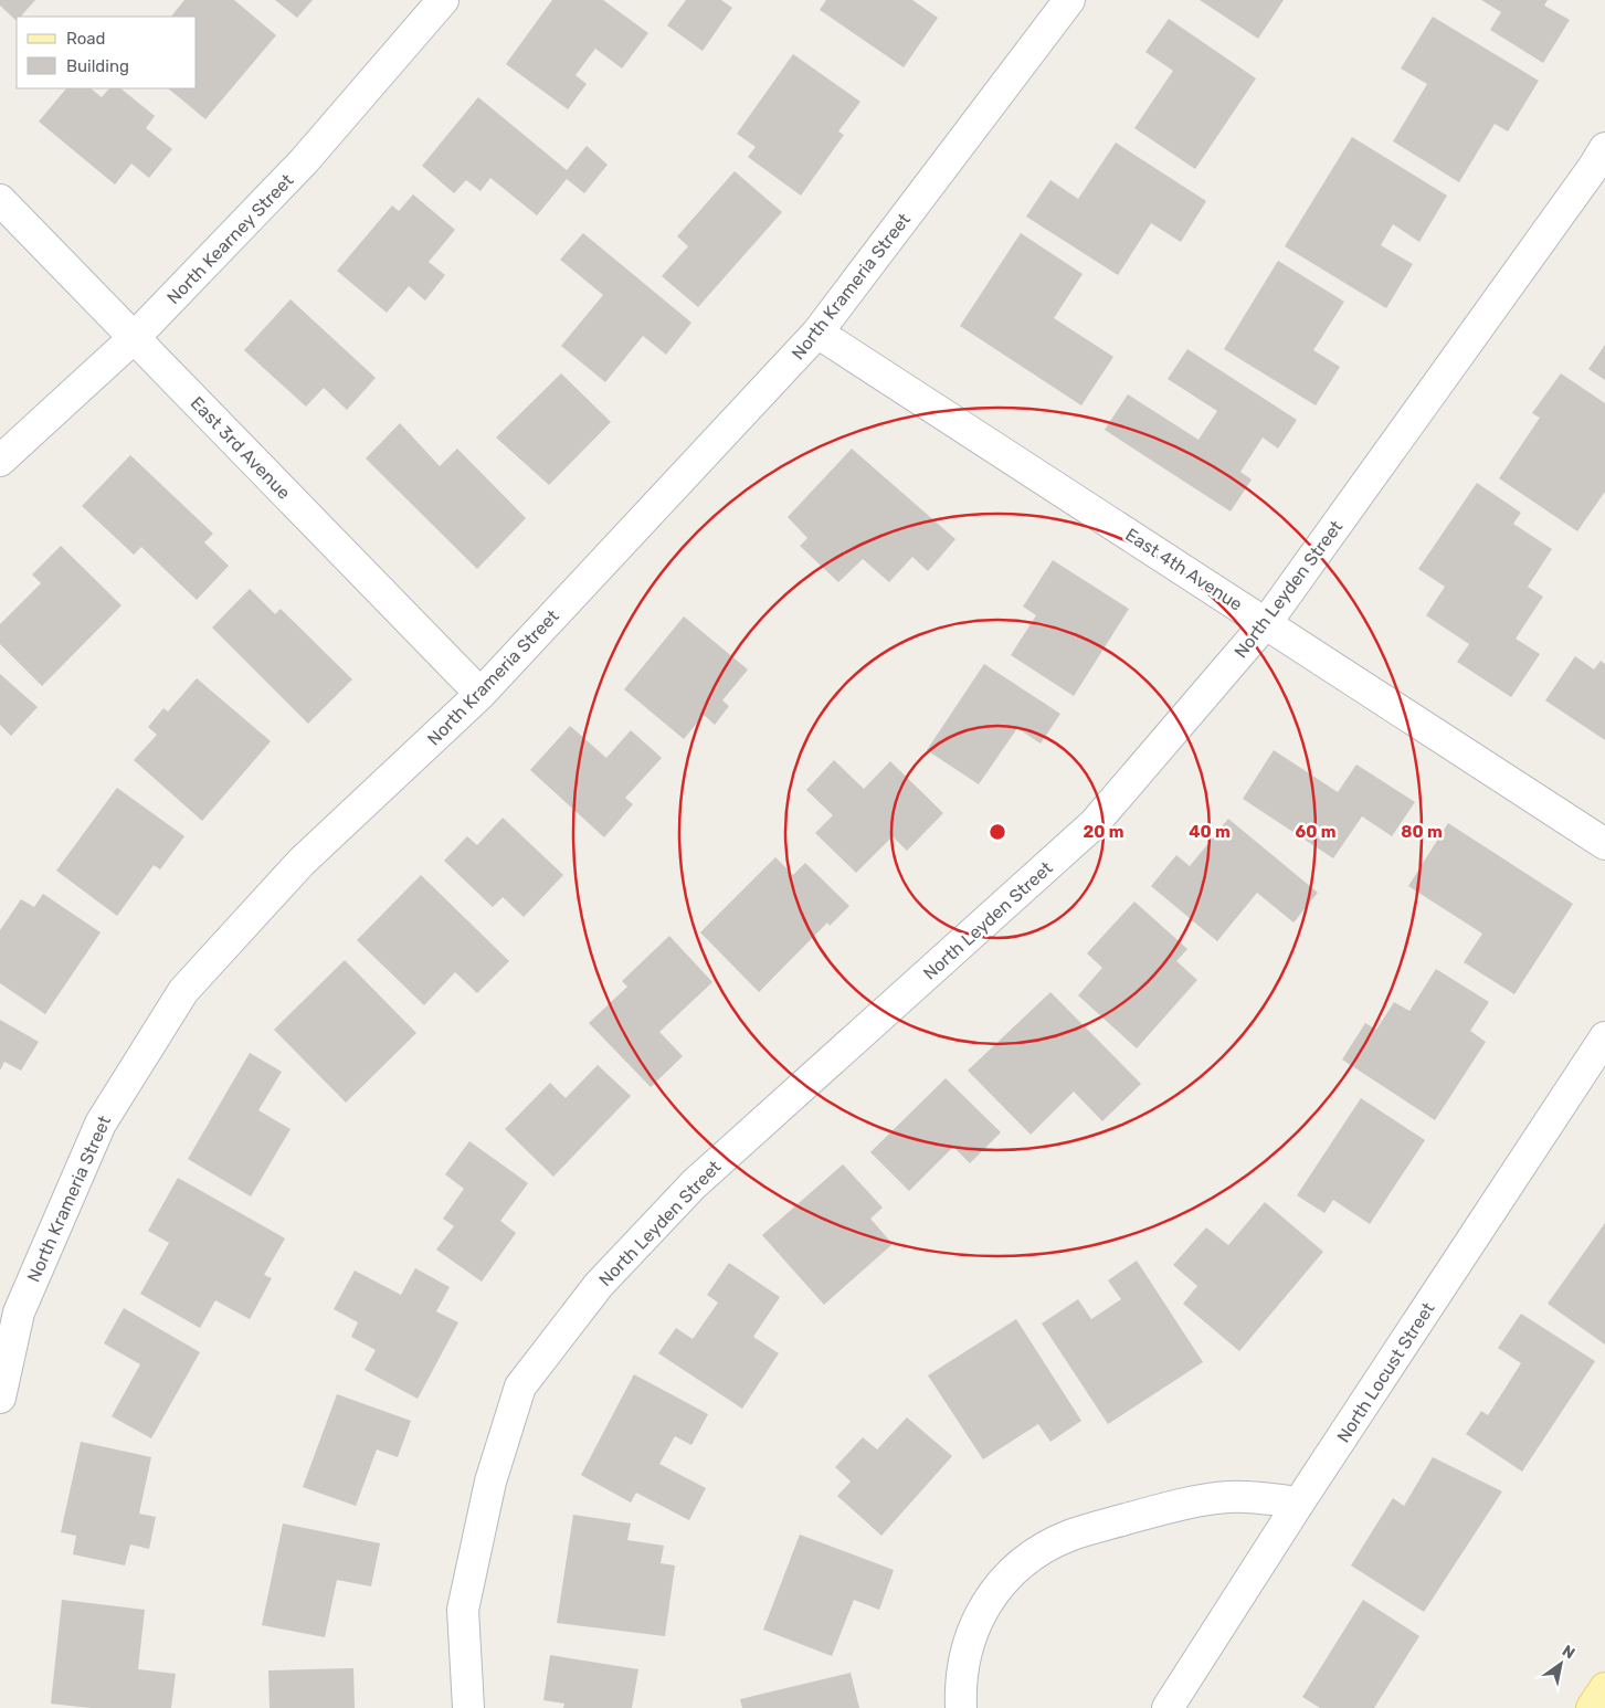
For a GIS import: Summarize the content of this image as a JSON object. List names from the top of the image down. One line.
{"streets":{"street":["North Kearney Street","North Krameria Street","East 3rd Avenue","East 4th Avenue","North Leyden Street","North Locust Street"]},"crossings":[["North Kearney Street","East 3rd Avenue"],["North Krameria Street","East 3rd Avenue"],["North Krameria Street","East 4th Avenue"],["East 4th Avenue","North Leyden Street"]],"legend":["Road","Building"],"north":"top right","rings":["20 m","40 m","60 m","80 m"]}
